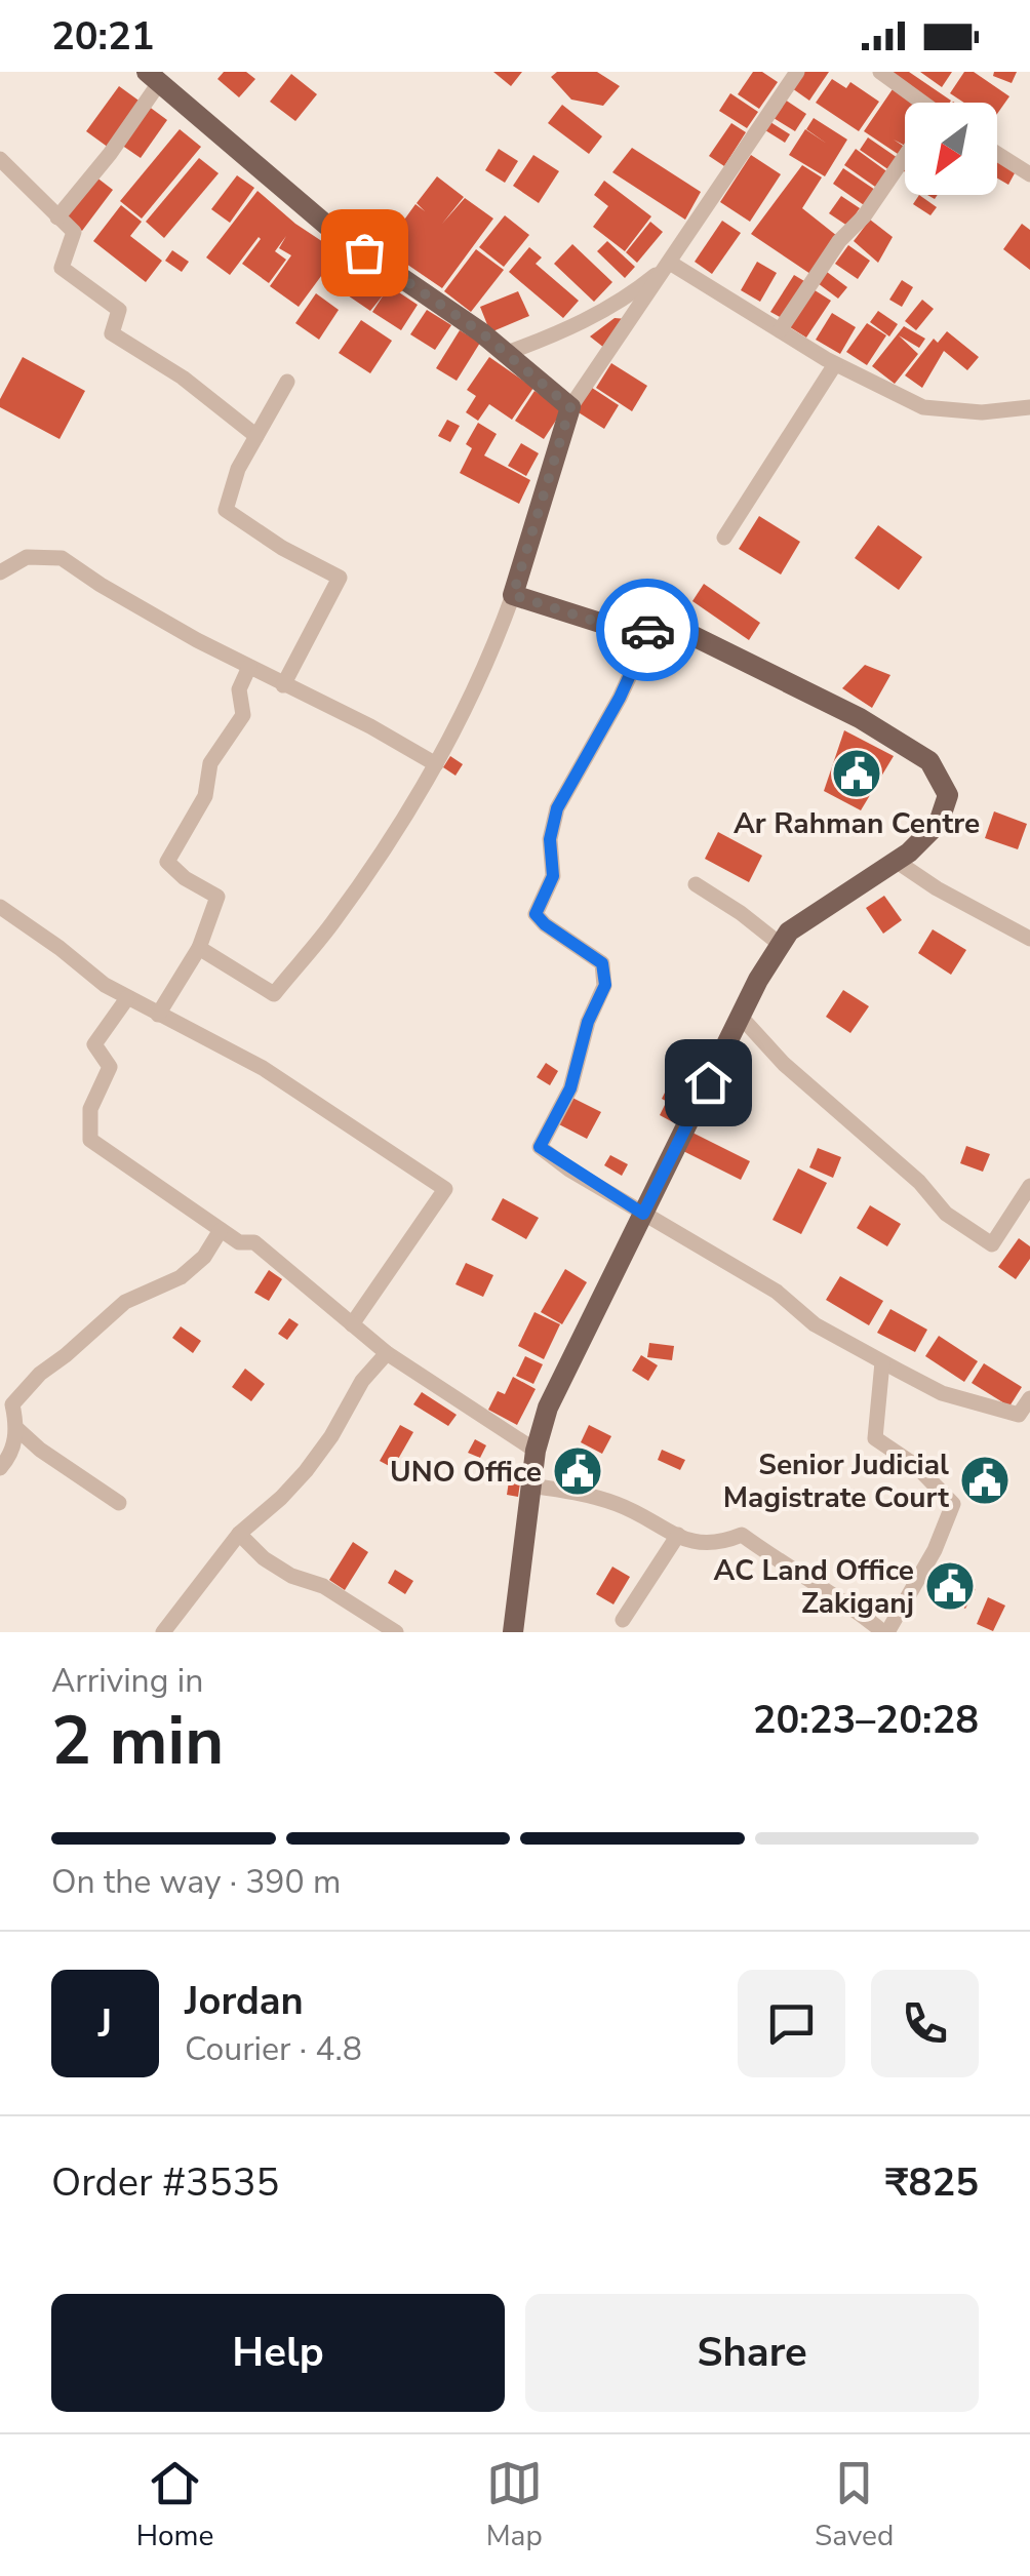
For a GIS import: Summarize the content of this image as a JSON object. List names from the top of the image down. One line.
{"places":{"public building":["Ar Rahman Centre","UNO Office","Senior Judicial Magistrate Court","AC Land Office Zakiganj"]},"north":"bottom left","page":{"status":"20:21","heading":["2 min","Arriving in","20:23–20:28"],"panel":["Jordan","Courier · 4.8","Order #3535","₹825"],"bar":"On the way · 390 m","round":"J","buttons":["Help","Share"],"tabs":["Home","Map","Saved"]}}
